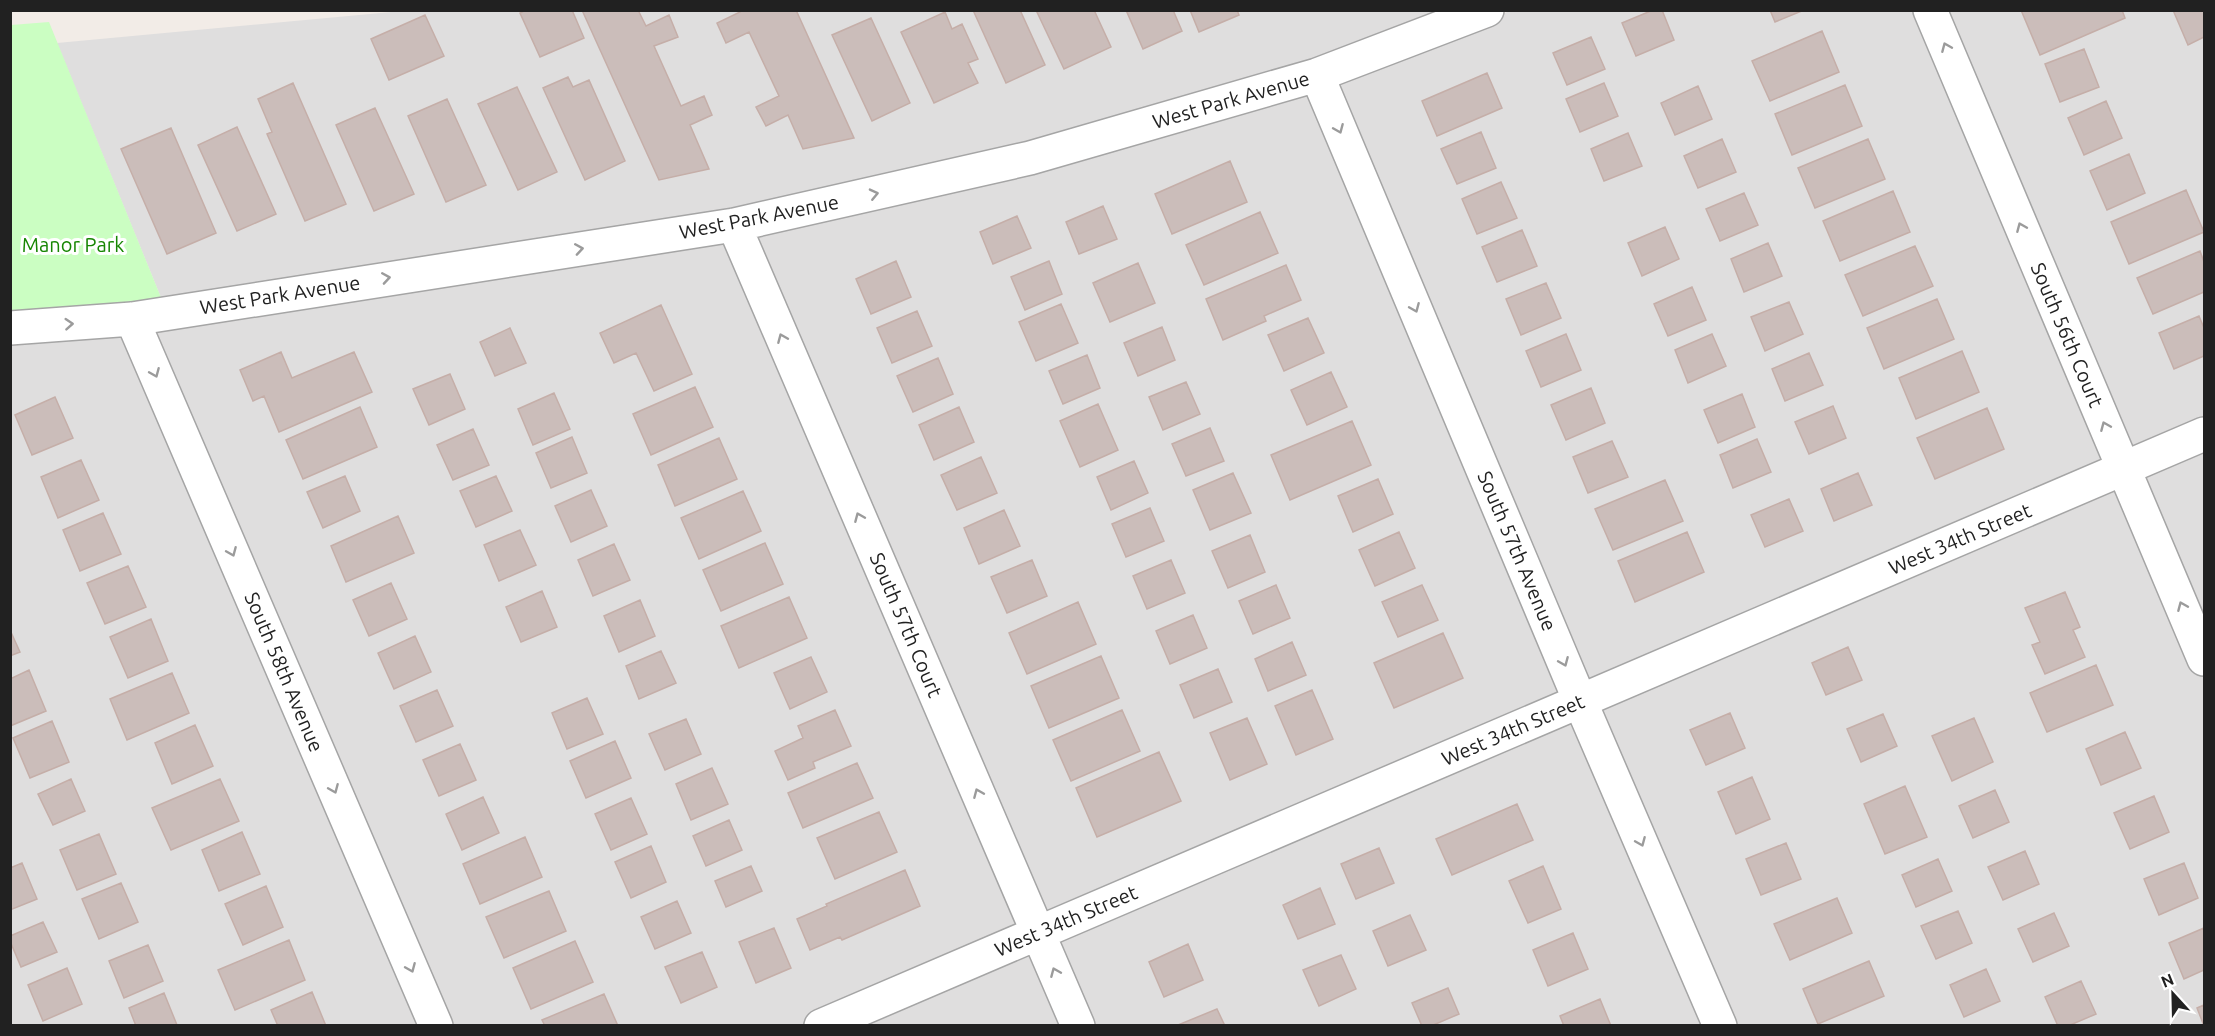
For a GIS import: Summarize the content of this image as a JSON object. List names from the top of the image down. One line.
{"streets":{"street":["West Park Avenue","South 56th Court","West 34th Street","South 57th Avenue","South 57th Court","South 58th Avenue"]},"crossings":[["West Park Avenue","South 57th Avenue"],["West Park Avenue","South 57th Court"],["West Park Avenue","South 58th Avenue"],["South 56th Court","West 34th Street"],["West 34th Street","South 57th Avenue"],["West 34th Street","South 57th Court"]],"one_way":["West Park Avenue","South 56th Court","South 57th Avenue","South 57th Court","South 58th Avenue"],"parks":["Manor Park"],"north":"top"}
